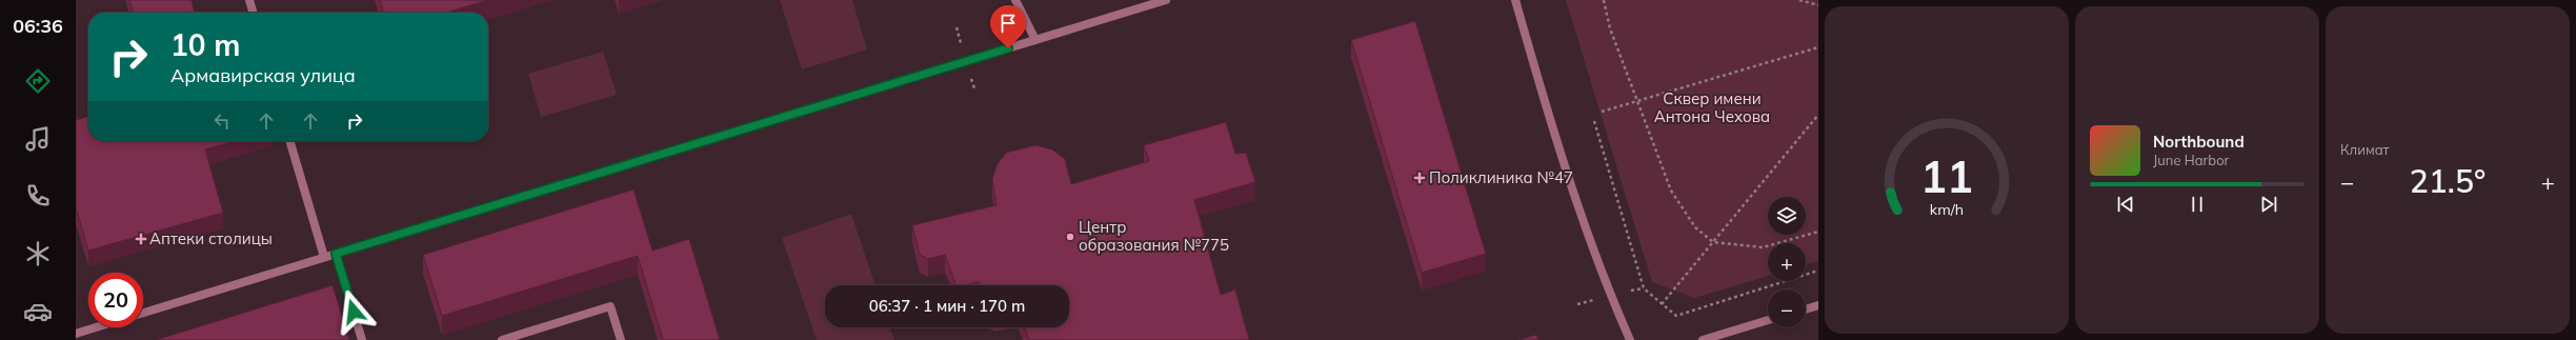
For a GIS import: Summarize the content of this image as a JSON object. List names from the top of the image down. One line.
{"parks":["Сквер имени Антона Чехова"],"places":{"health":["Поликлиника №47","Аптеки столицы"],"other":["Центр образования №775"]},"page":{"tabs":"06:36","tile":"Климат","turn":["10 m","Армавирская улица"],"song":["Northbound","June Harbor"],"heat":["−","21.5°","+"],"map_buttons":["+","−"],"limit":"20","trip":"06:37 · 1 мин · 170 m","gauge":["11","km/h"]}}
